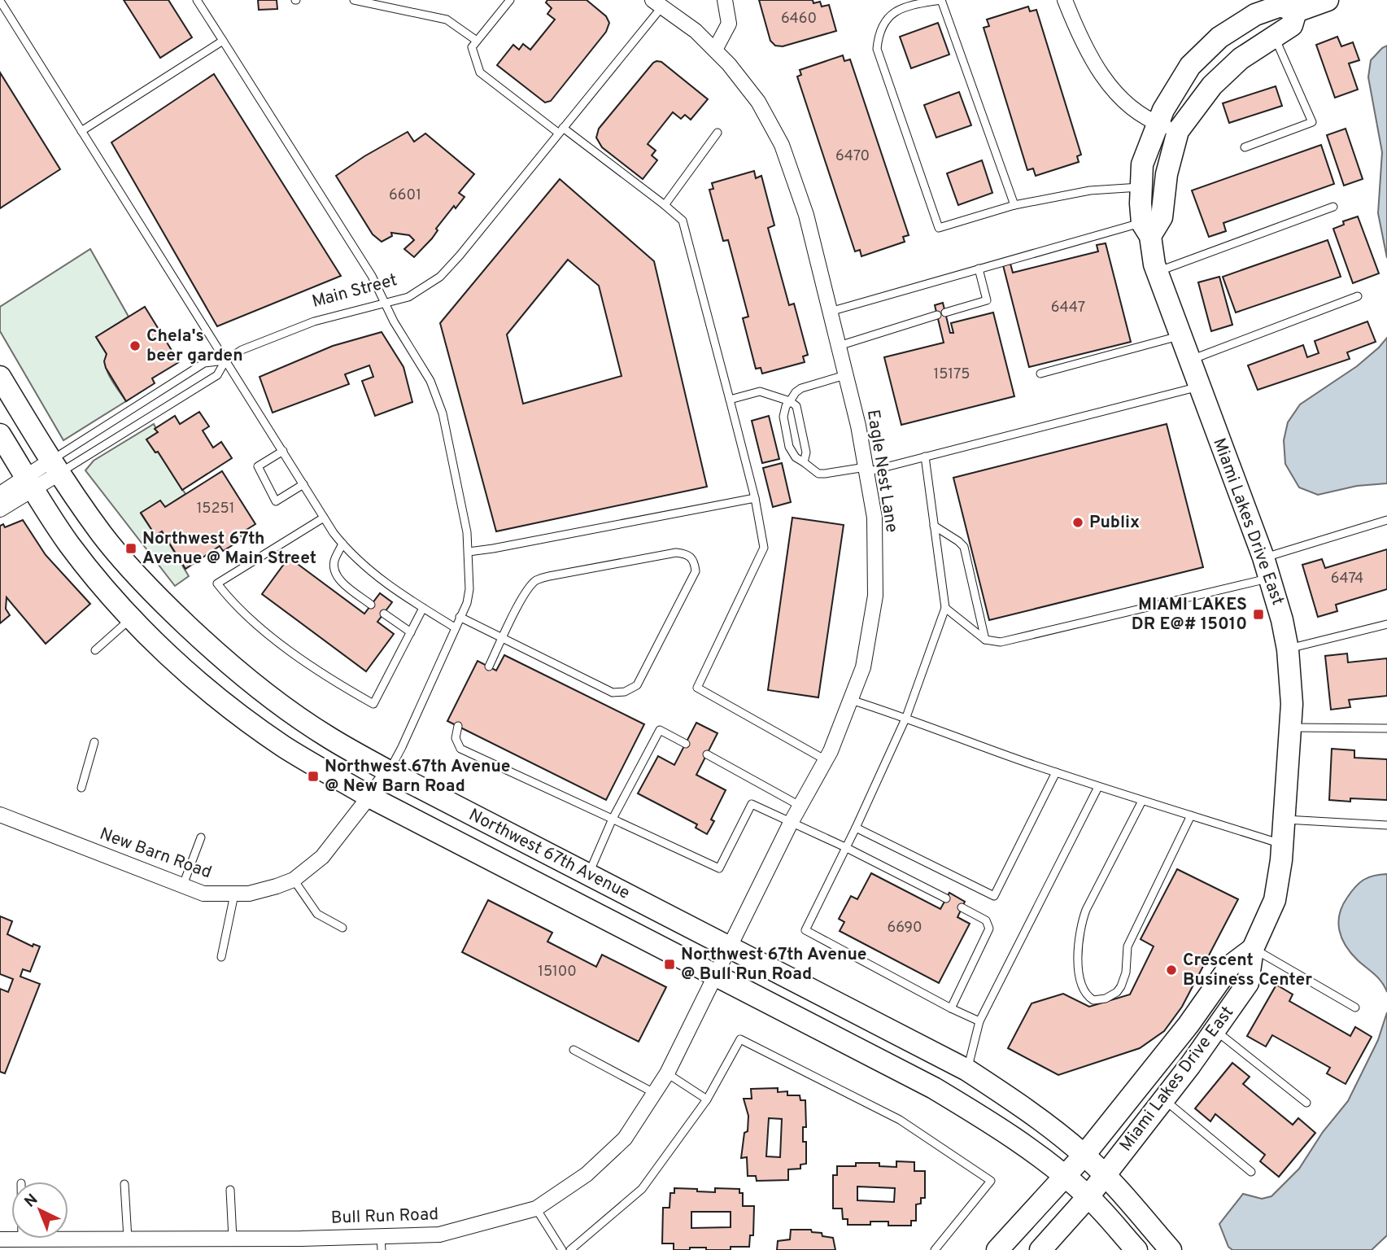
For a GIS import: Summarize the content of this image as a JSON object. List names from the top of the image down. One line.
{"streets":{"main road":["Miami Lakes Drive East","Northwest 67th Avenue"],"street":["Main Street","Eagle Nest Lane","New Barn Road","Bull Run Road"]},"crossings":[["Main Street","Eagle Nest Lane"],["Main Street","Northwest 67th Avenue"],["Eagle Nest Lane","Northwest 67th Avenue"],["Eagle Nest Lane","Bull Run Road"],["Miami Lakes Drive East","Northwest 67th Avenue"],["New Barn Road","Northwest 67th Avenue"],["Northwest 67th Avenue","Bull Run Road"]],"places":{"other":["Chela's beer garden","Publix","Crescent Business Center"],"transit":["Northwest 67th Avenue @ Main Street","MIAMI LAKES DR E@# 15010","Northwest 67th Avenue @ New Barn Road","Northwest 67th Avenue @ Bull Run Road"]},"house_numbers":["6460","6470","6601","6447","15175","15251","6474","6690","15100"],"north":"top left"}
